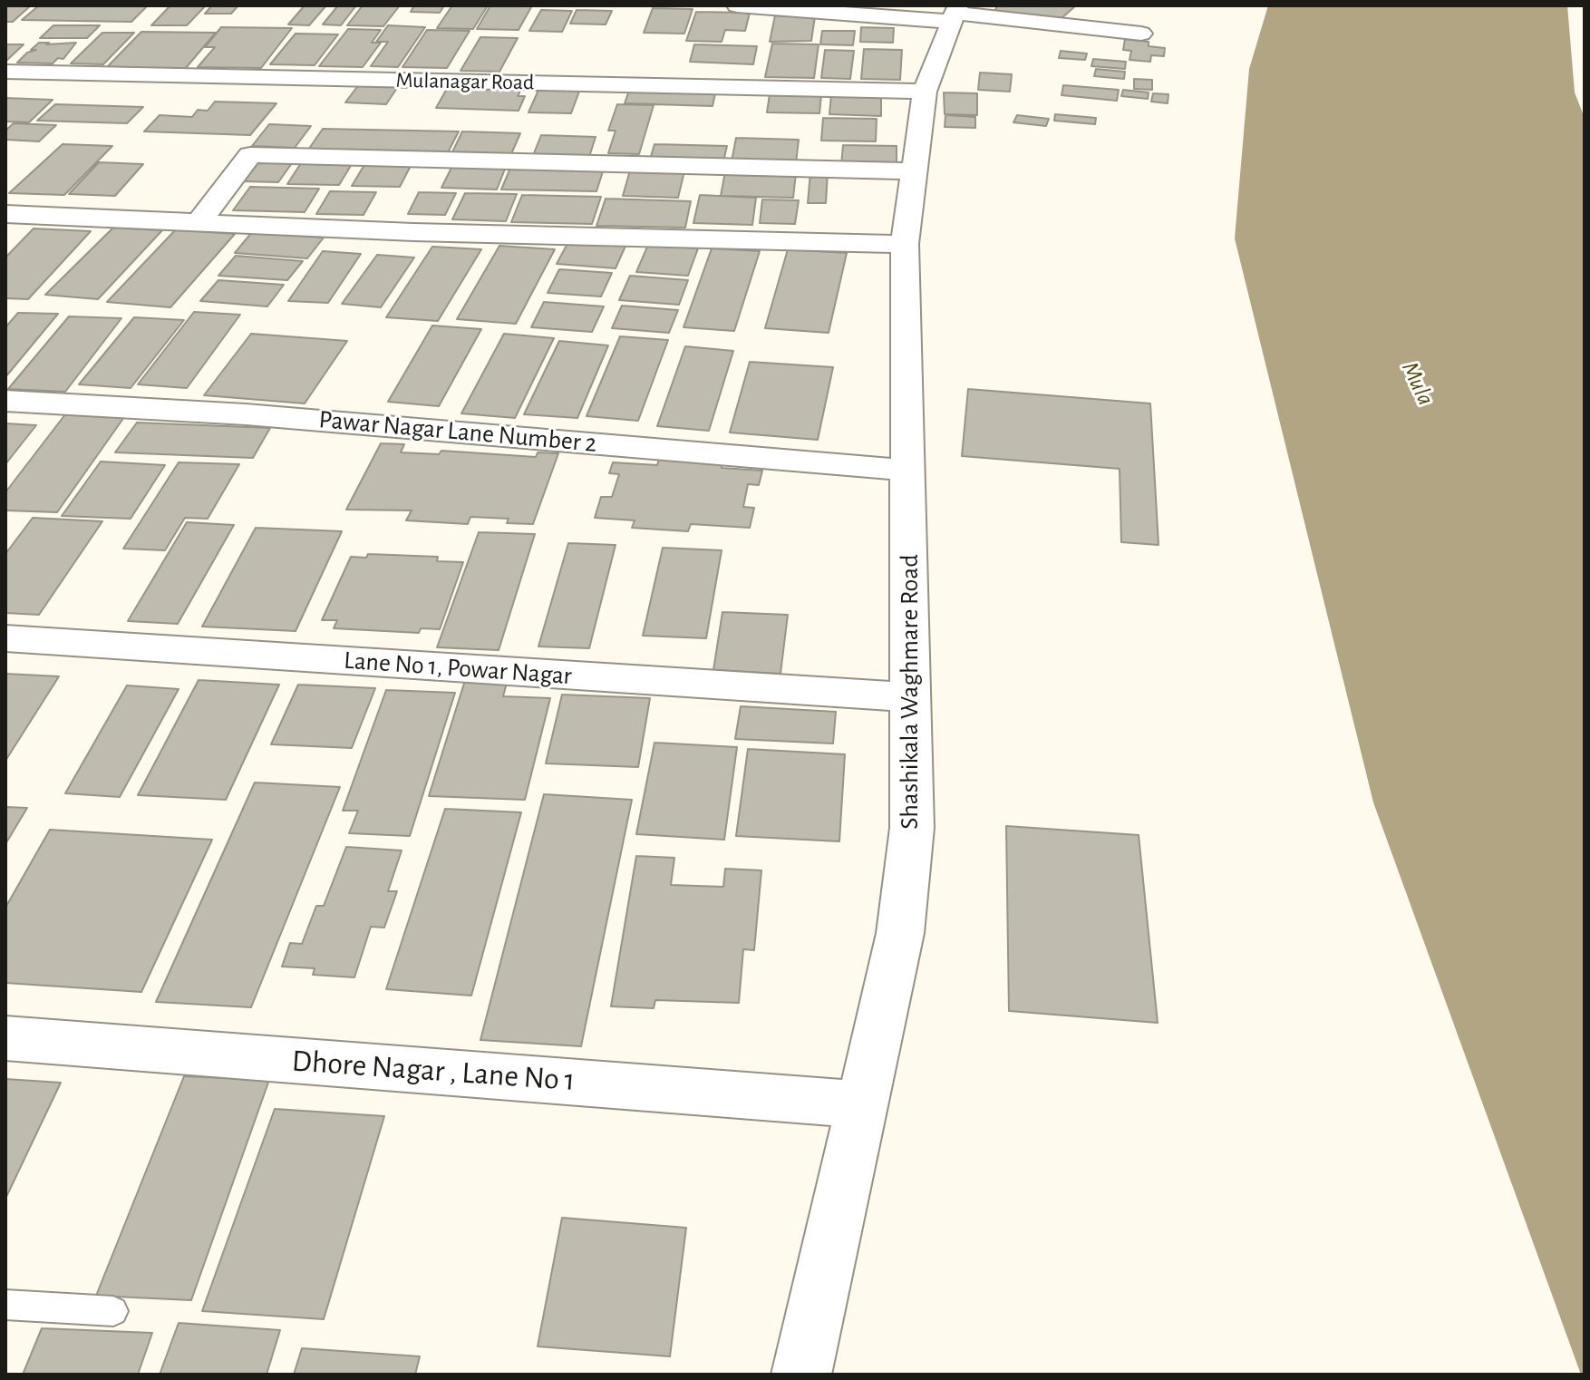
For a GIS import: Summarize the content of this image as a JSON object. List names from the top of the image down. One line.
{"streets":{"street":["Mulanagar Road","Pawar Nagar Lane Number 2","Lane No 1, Powar Nagar","Shashikala Waghmare Road","Dhore Nagar , Lane No 1"]},"crossings":[["Mulanagar Road","Shashikala Waghmare Road"],["Pawar Nagar Lane Number 2","Shashikala Waghmare Road"],["Lane No 1, Powar Nagar","Shashikala Waghmare Road"],["Shashikala Waghmare Road","Dhore Nagar , Lane No 1"]],"water":["Mula"]}
